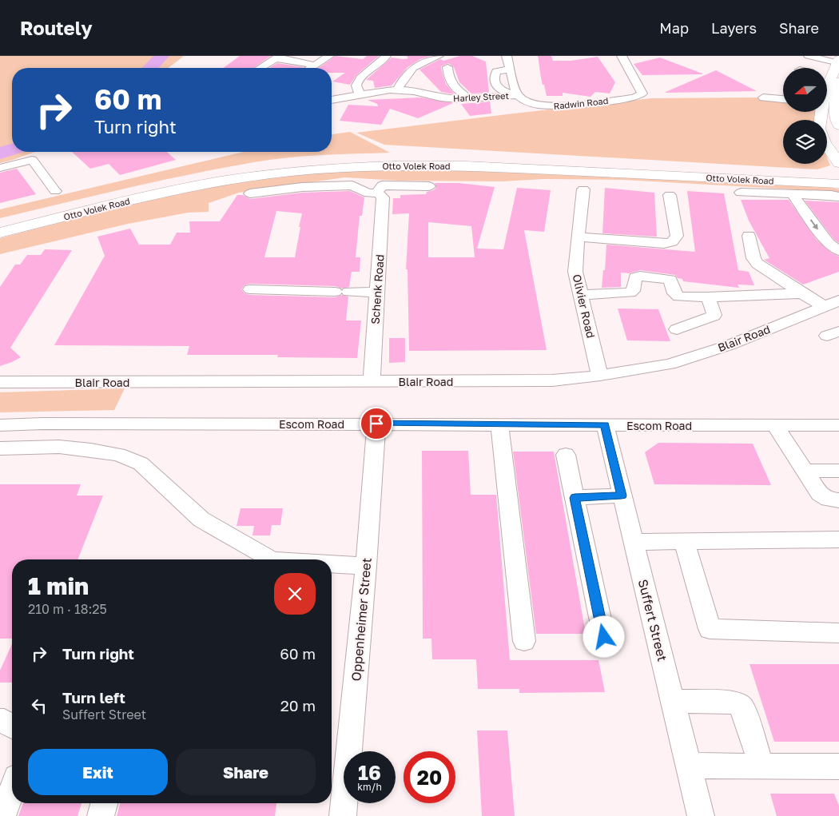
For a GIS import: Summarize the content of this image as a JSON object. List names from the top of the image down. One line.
{"streets":{"main road":["Otto Volek Road"],"street":["Harley Street","Radwin Road","Schenk Road","Olivier Road","Blair Road","Escom Road","Oppenheimer Street","Suffert Street"]},"crossings":[["Harley Street","Radwin Road"],["Schenk Road","Blair Road"],["Olivier Road","Blair Road"],["Escom Road","Oppenheimer Street"],["Escom Road","Suffert Street"]],"north":"left","page":{"header":"Routely","nav":["Map","Layers","Share"],"turn":["60 m","Turn right"],"heading":["1 min","210 m · 18:25"],"list":[{"name":"Turn right","value":"60 m"},{"name":"Turn left","note":"Suffert Street","value":"20 m"}],"buttons":["Exit","Share"],"speed":"16 km/h","limit":"20"}}
